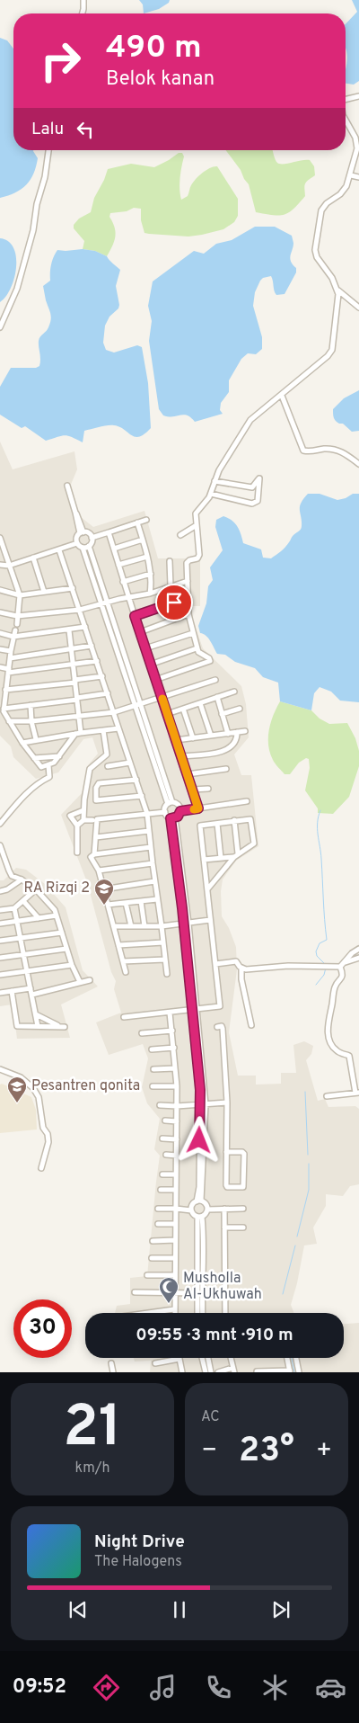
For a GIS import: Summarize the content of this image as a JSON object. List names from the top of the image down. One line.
{"places":{"school or university":["RA Rizqi 2","Pesantren qonita"],"mosque":["Musholla Al-Ukhuwah"]},"page":{"turn":["490 m","Belok kanan"],"then":"Lalu","limit":"30","trip":"09:55 · 3 mnt · 910 m","tile":[["21","km/h"],"AC"],"heat":["−","23°","+"],"song":["Night Drive","The Halogens"],"tabs":"09:52"}}
